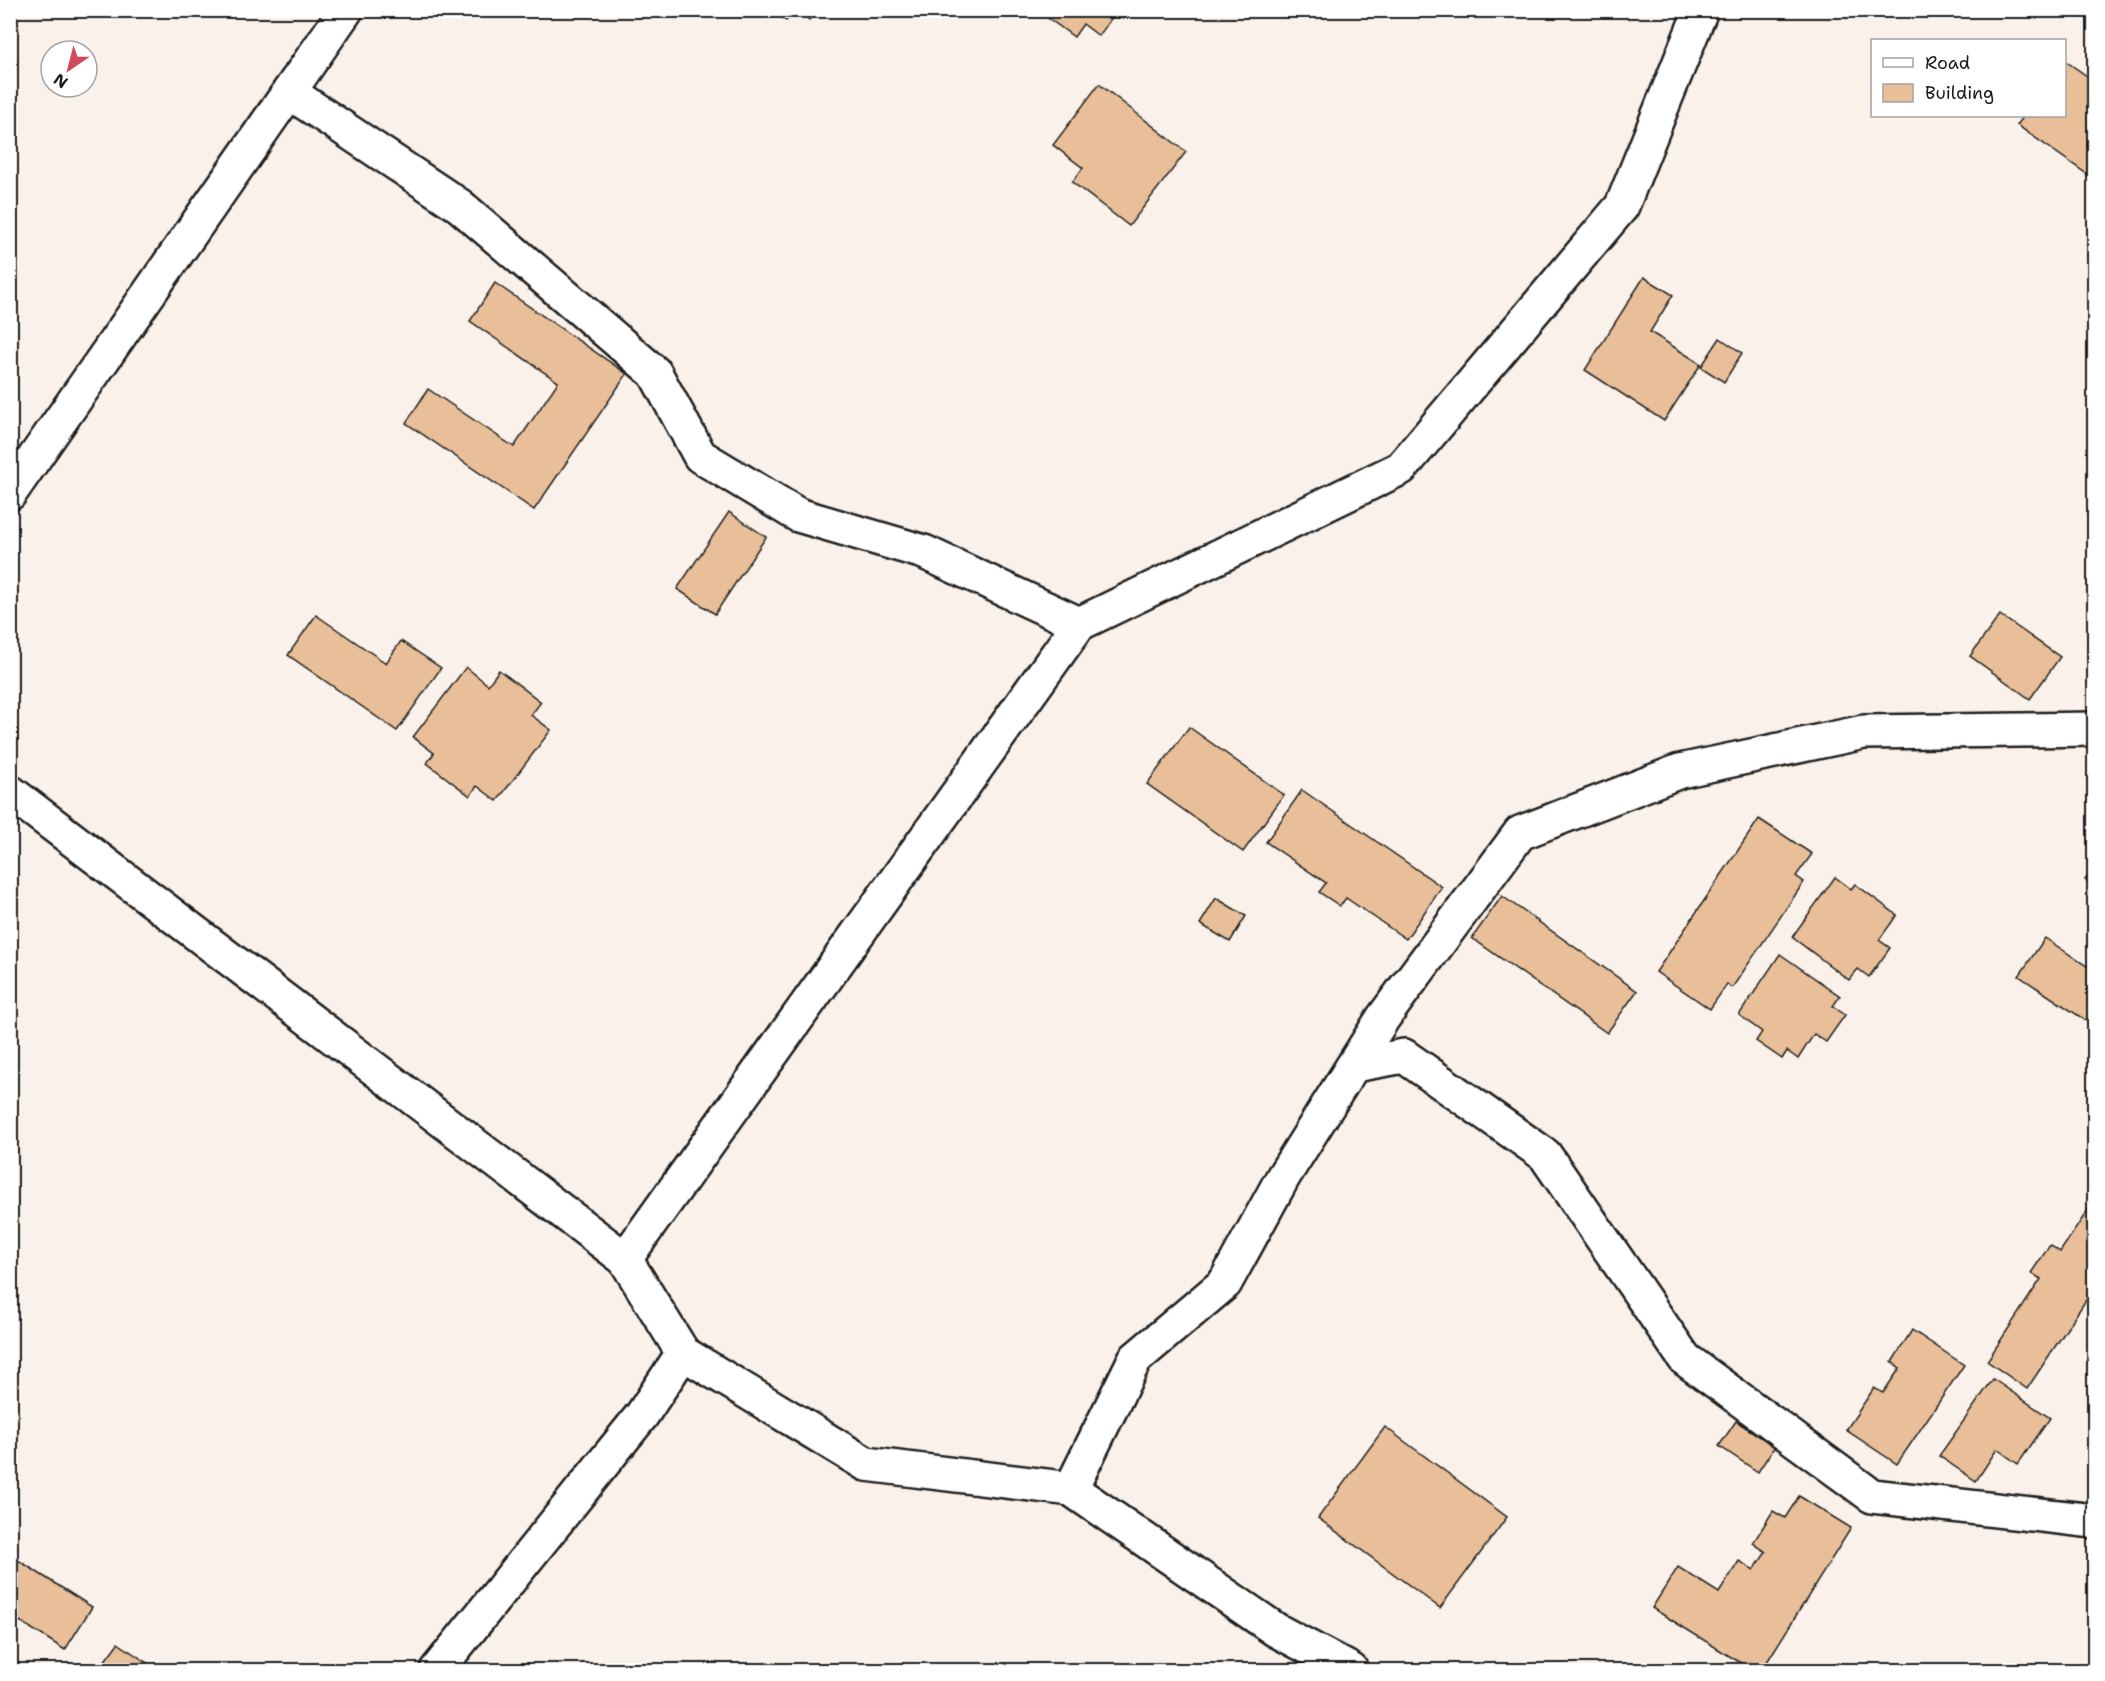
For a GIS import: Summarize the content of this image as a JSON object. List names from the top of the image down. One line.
{"legend":["Road","Building"],"north":"bottom left"}
